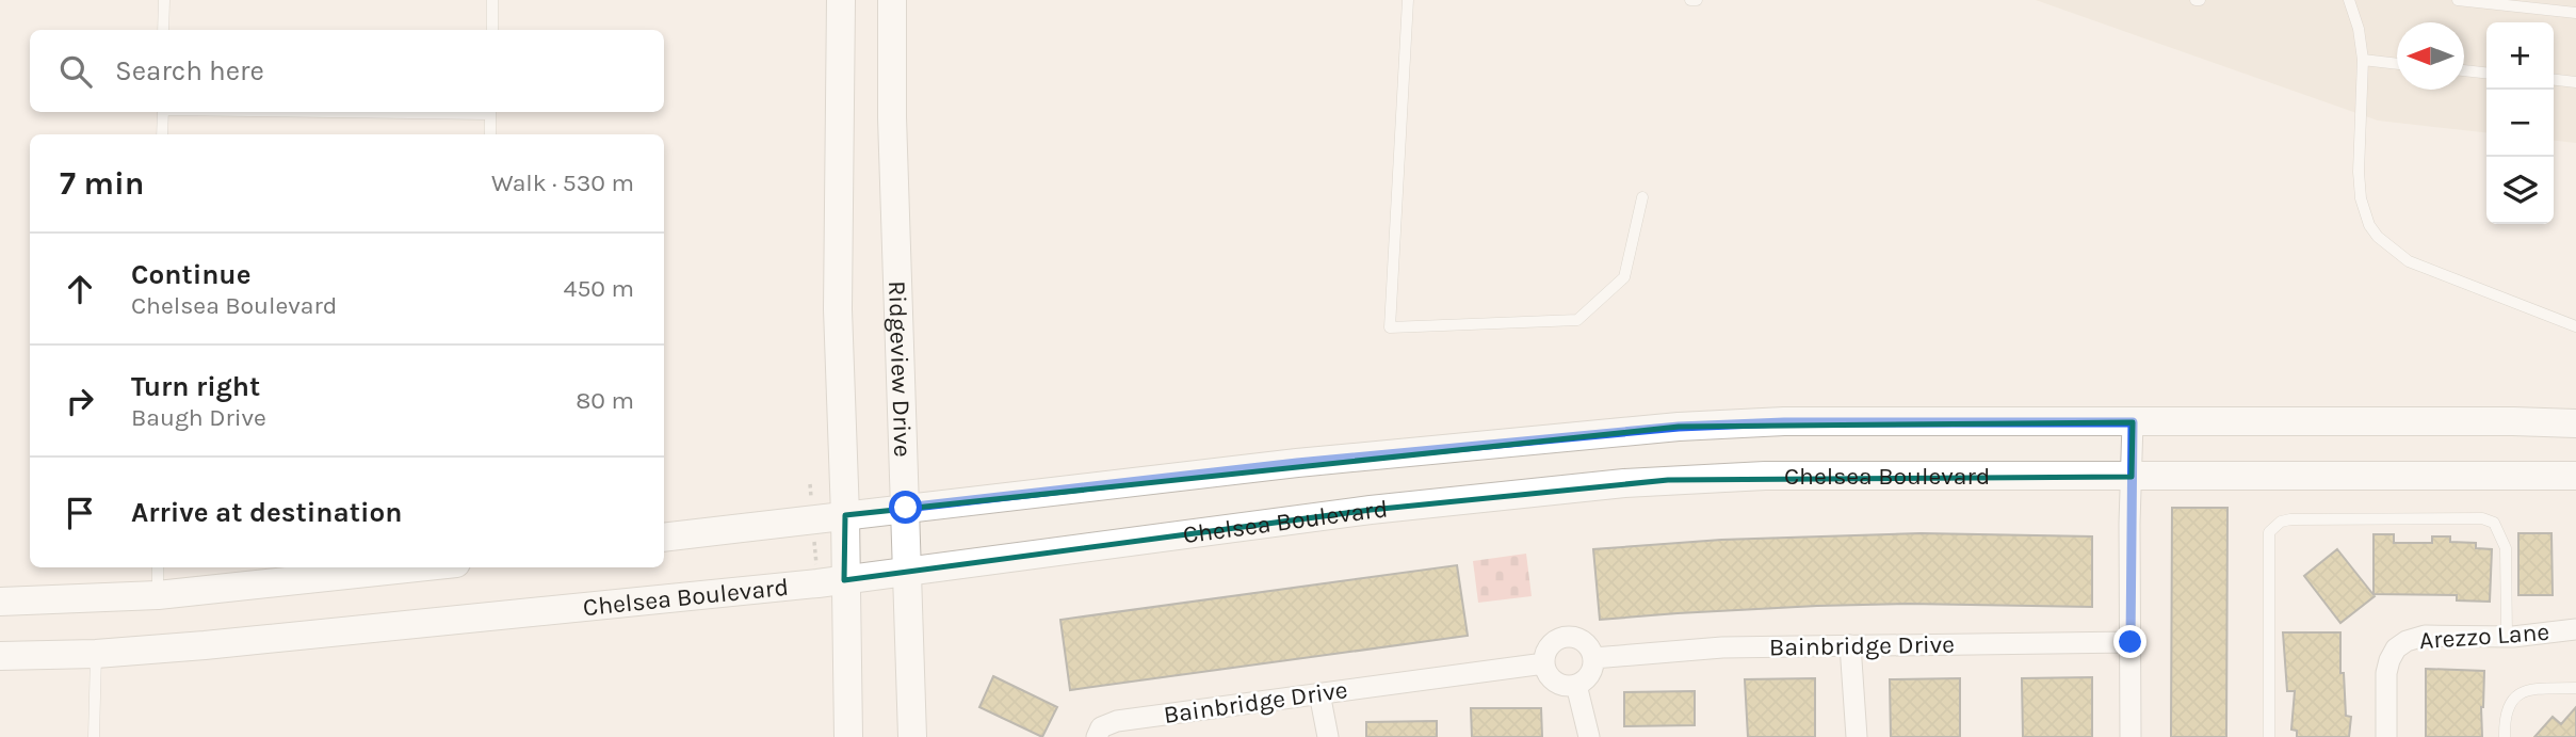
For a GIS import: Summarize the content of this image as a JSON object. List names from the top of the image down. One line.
{"streets":{"main road":["Ridgeview Drive","Chelsea Boulevard"],"street":["Arezzo Lane","Bainbridge Drive"]},"crossings":[["Ridgeview Drive","Chelsea Boulevard"]],"north":"left","page":{"map_buttons":["+","−"],"search":"Search here","heading":["7 min","Walk · 530 m"],"list":[["Continue","Chelsea Boulevard","450 m"],["Turn right","Baugh Drive","80 m"],"Arrive at destination"]}}
